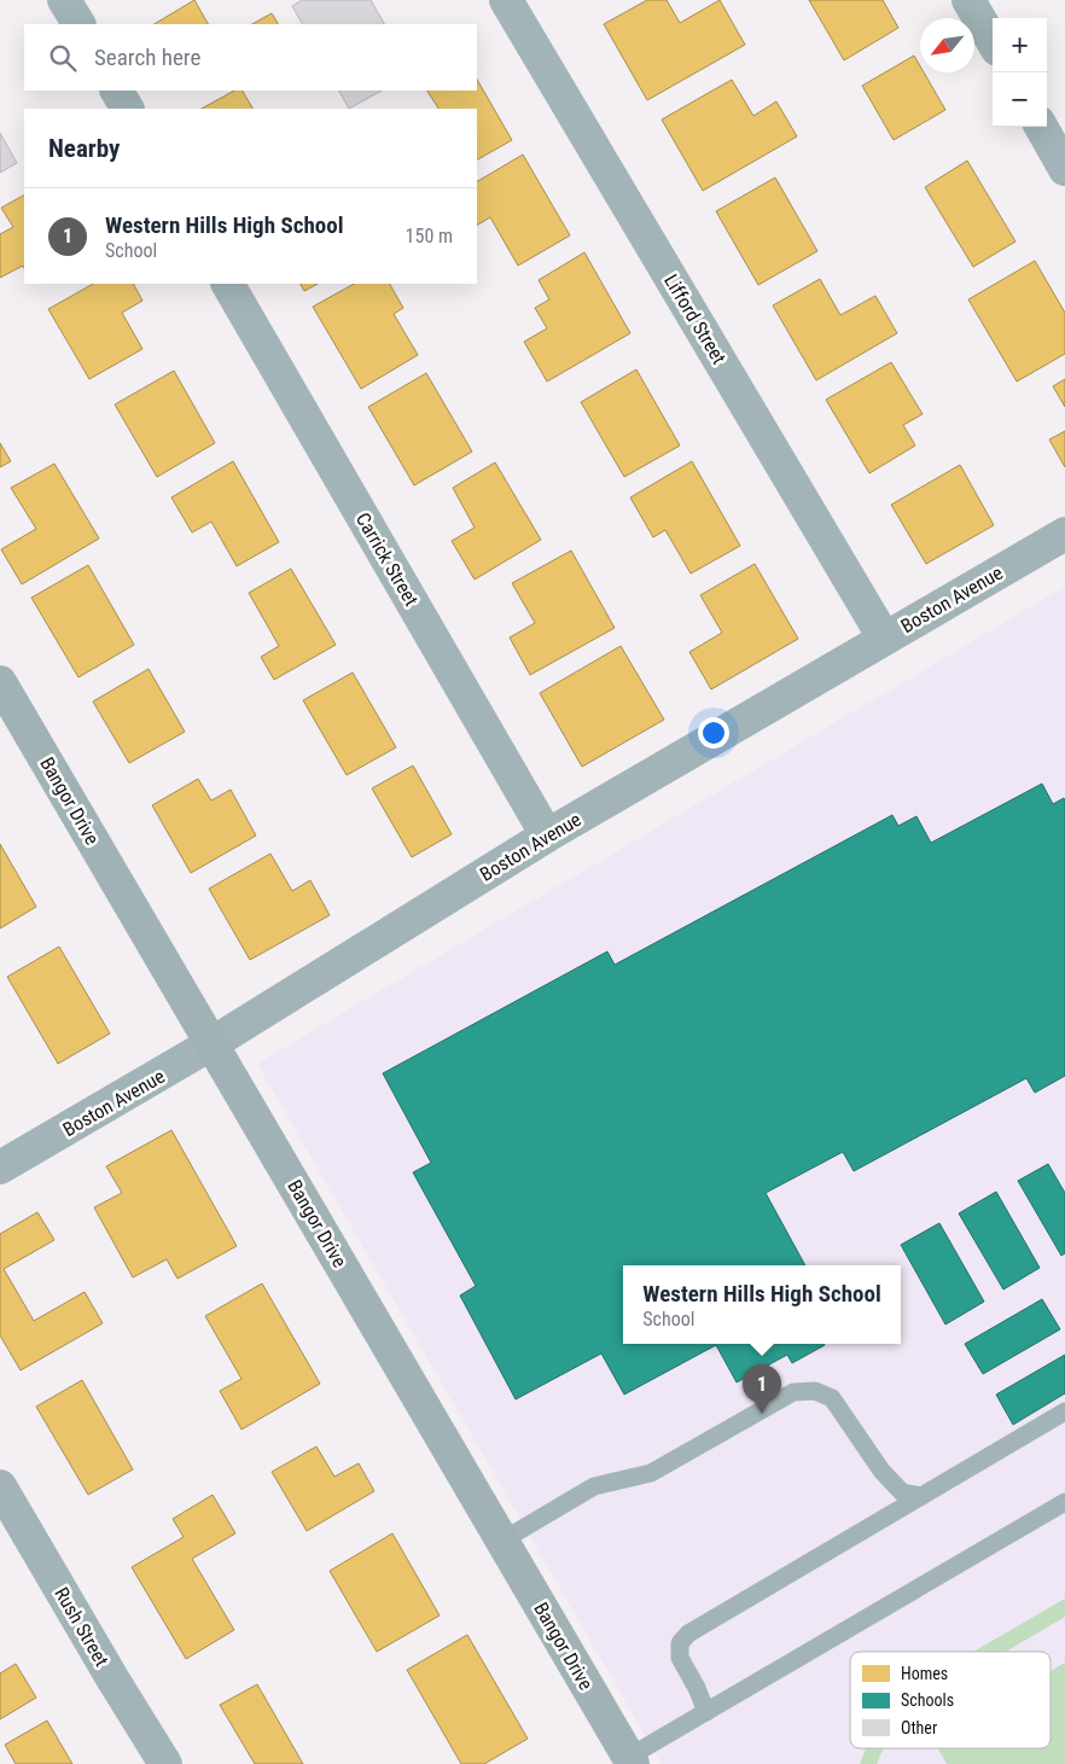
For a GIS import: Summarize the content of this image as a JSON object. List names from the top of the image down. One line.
{"streets":{"street":["Lifford Street","Carrick Street","Boston Avenue","Bangor Drive","Rush Street"]},"crossings":[["Lifford Street","Boston Avenue"],["Carrick Street","Boston Avenue"],["Boston Avenue","Bangor Drive"]],"legend":["Homes","Schools","Other"],"north":"bottom left","page":{"map_buttons":["+","−"],"search":"Search here","heading":"Nearby","list":[{"mark":"1","name":"Western Hills High School","note":"School","value":"150 m"}],"popup":["Western Hills High School","School"],"pins":"1"}}
